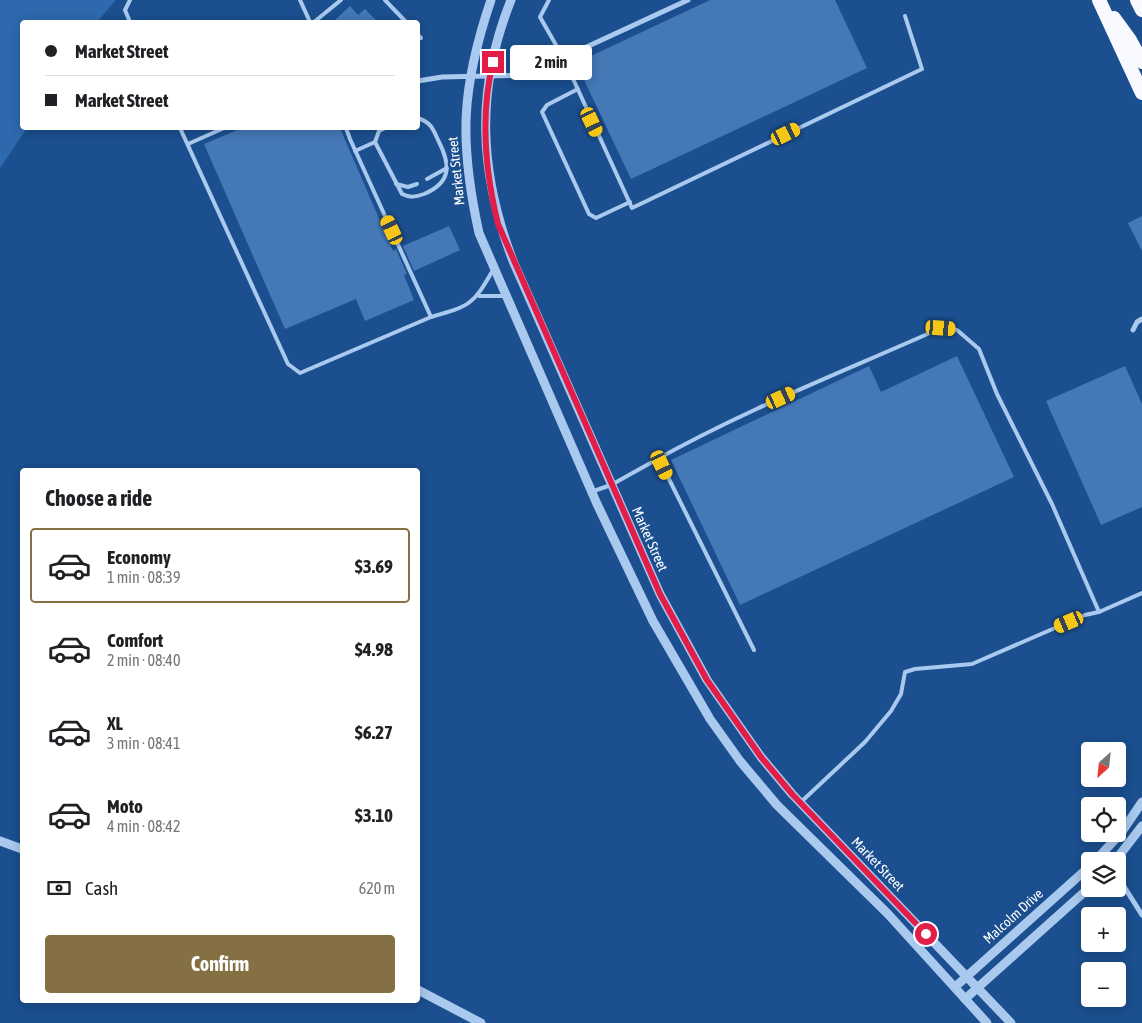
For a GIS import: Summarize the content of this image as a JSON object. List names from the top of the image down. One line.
{"streets":{"street":["Market Street","Malcolm Drive"]},"crossings":[["Market Street","Malcolm Drive"]],"north":"bottom left","page":{"banner":["Market Street","Market Street"],"bubble":"2 min","heading":"Choose a ride","list":[{"name":"Economy","note":"1 min · 08:39","value":"$3.69"},{"name":"Comfort","note":"2 min · 08:40","value":"$4.98"},{"name":"XL","note":"3 min · 08:41","value":"$6.27"},{"name":"Moto","note":"4 min · 08:42","value":"$3.10"}],"map_buttons":["+","−"],"pay":["Cash","620 m"],"buttons":"Confirm"}}
